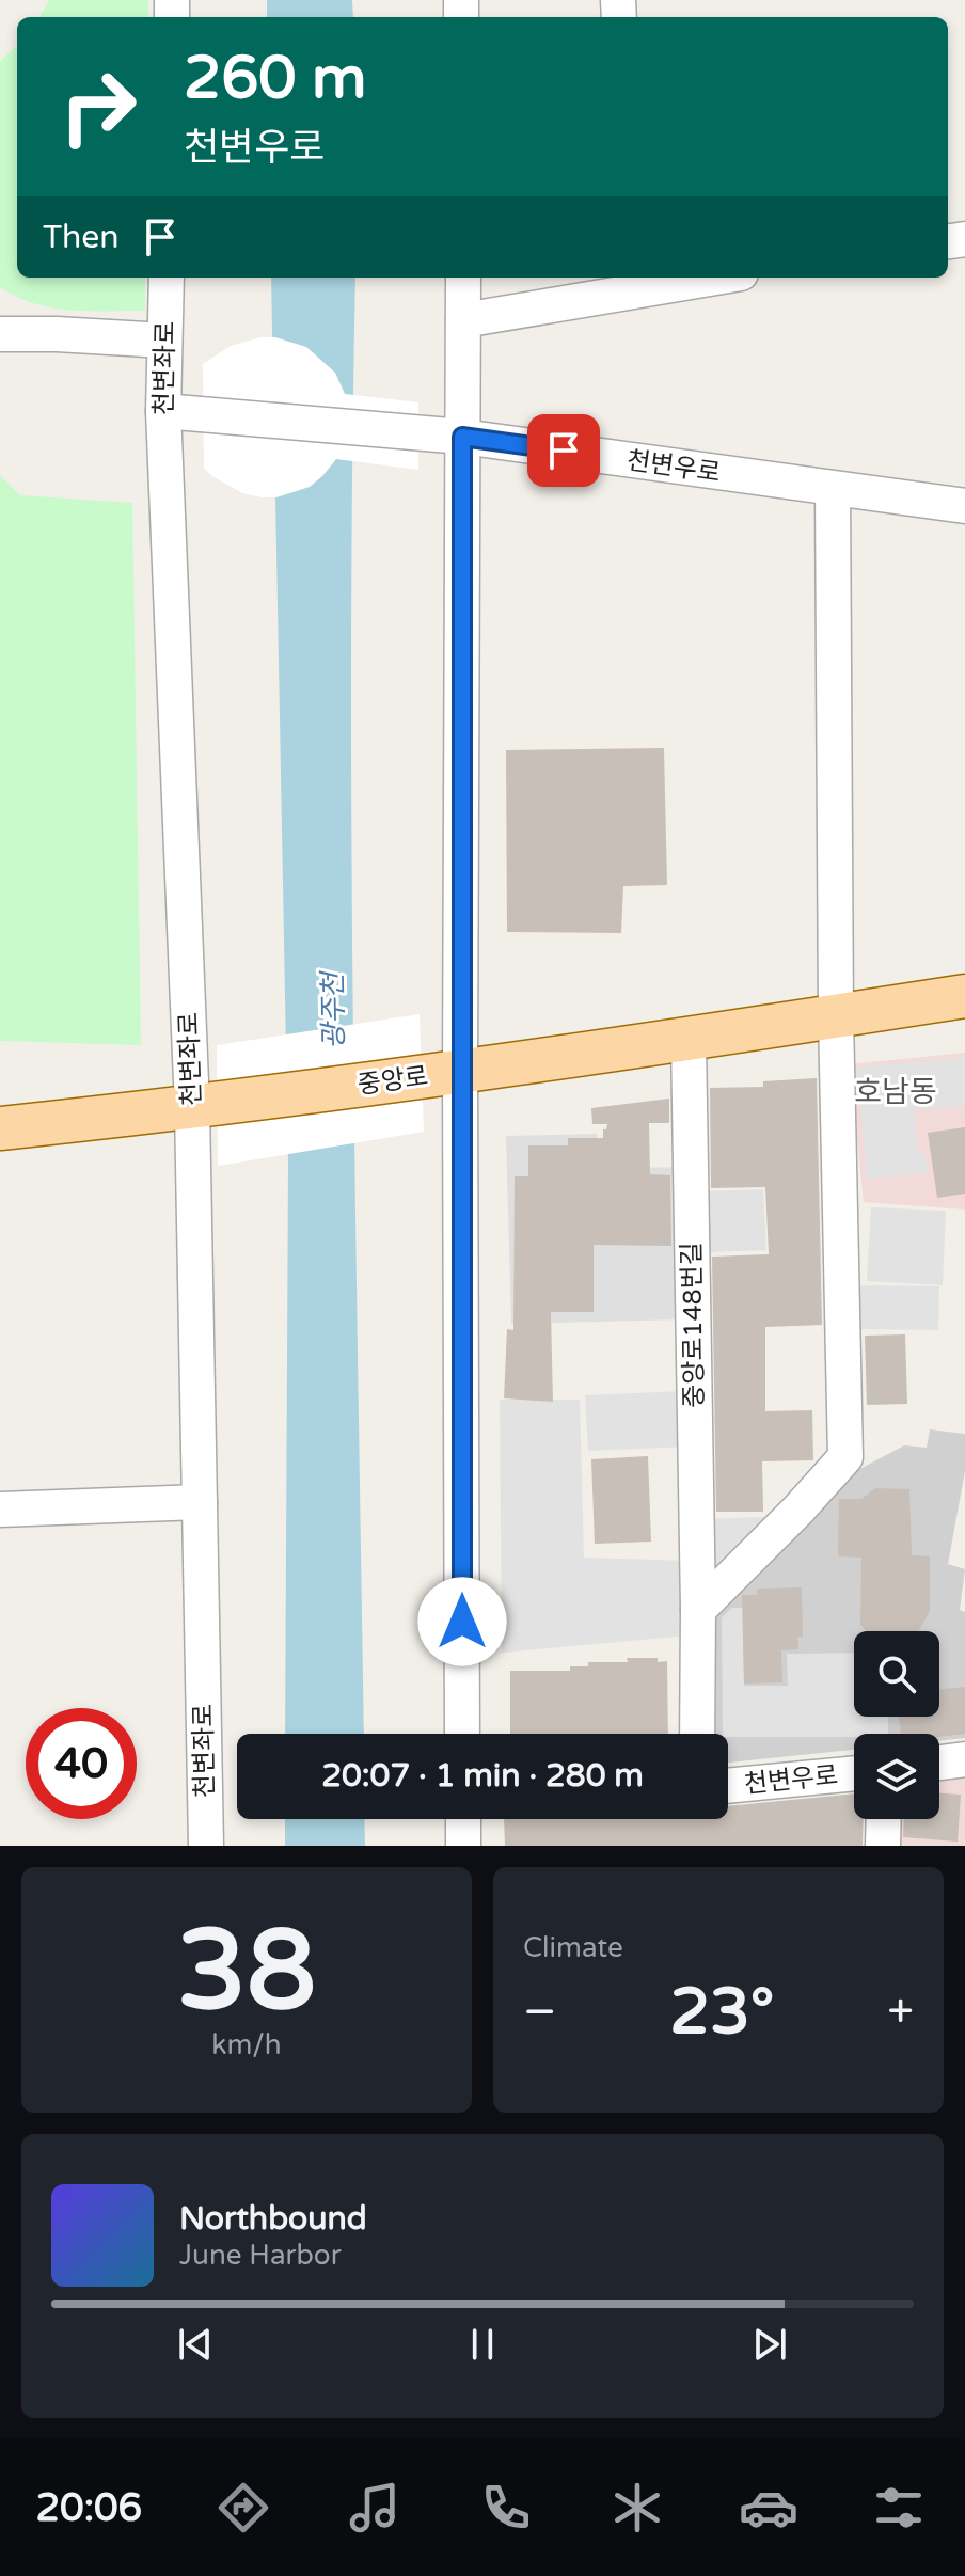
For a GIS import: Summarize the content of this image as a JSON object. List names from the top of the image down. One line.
{"streets":{"main road":["중앙로"],"street":["천변좌로","천변우로","중앙로148번길"]},"crossings":[["천변좌로","천변우로"],["천변좌로","중앙로"],["중앙로","중앙로148번길"]],"districts":["호남동"],"water":["광주천"],"page":{"turn":["260 m","천변우로"],"then":"Then","limit":"40","trip":"20:07 · 1 min · 280 m","tile":[["38","km/h"],"Climate"],"heat":["−","23°","+"],"song":["Northbound","June Harbor"],"tabs":"20:06"}}
